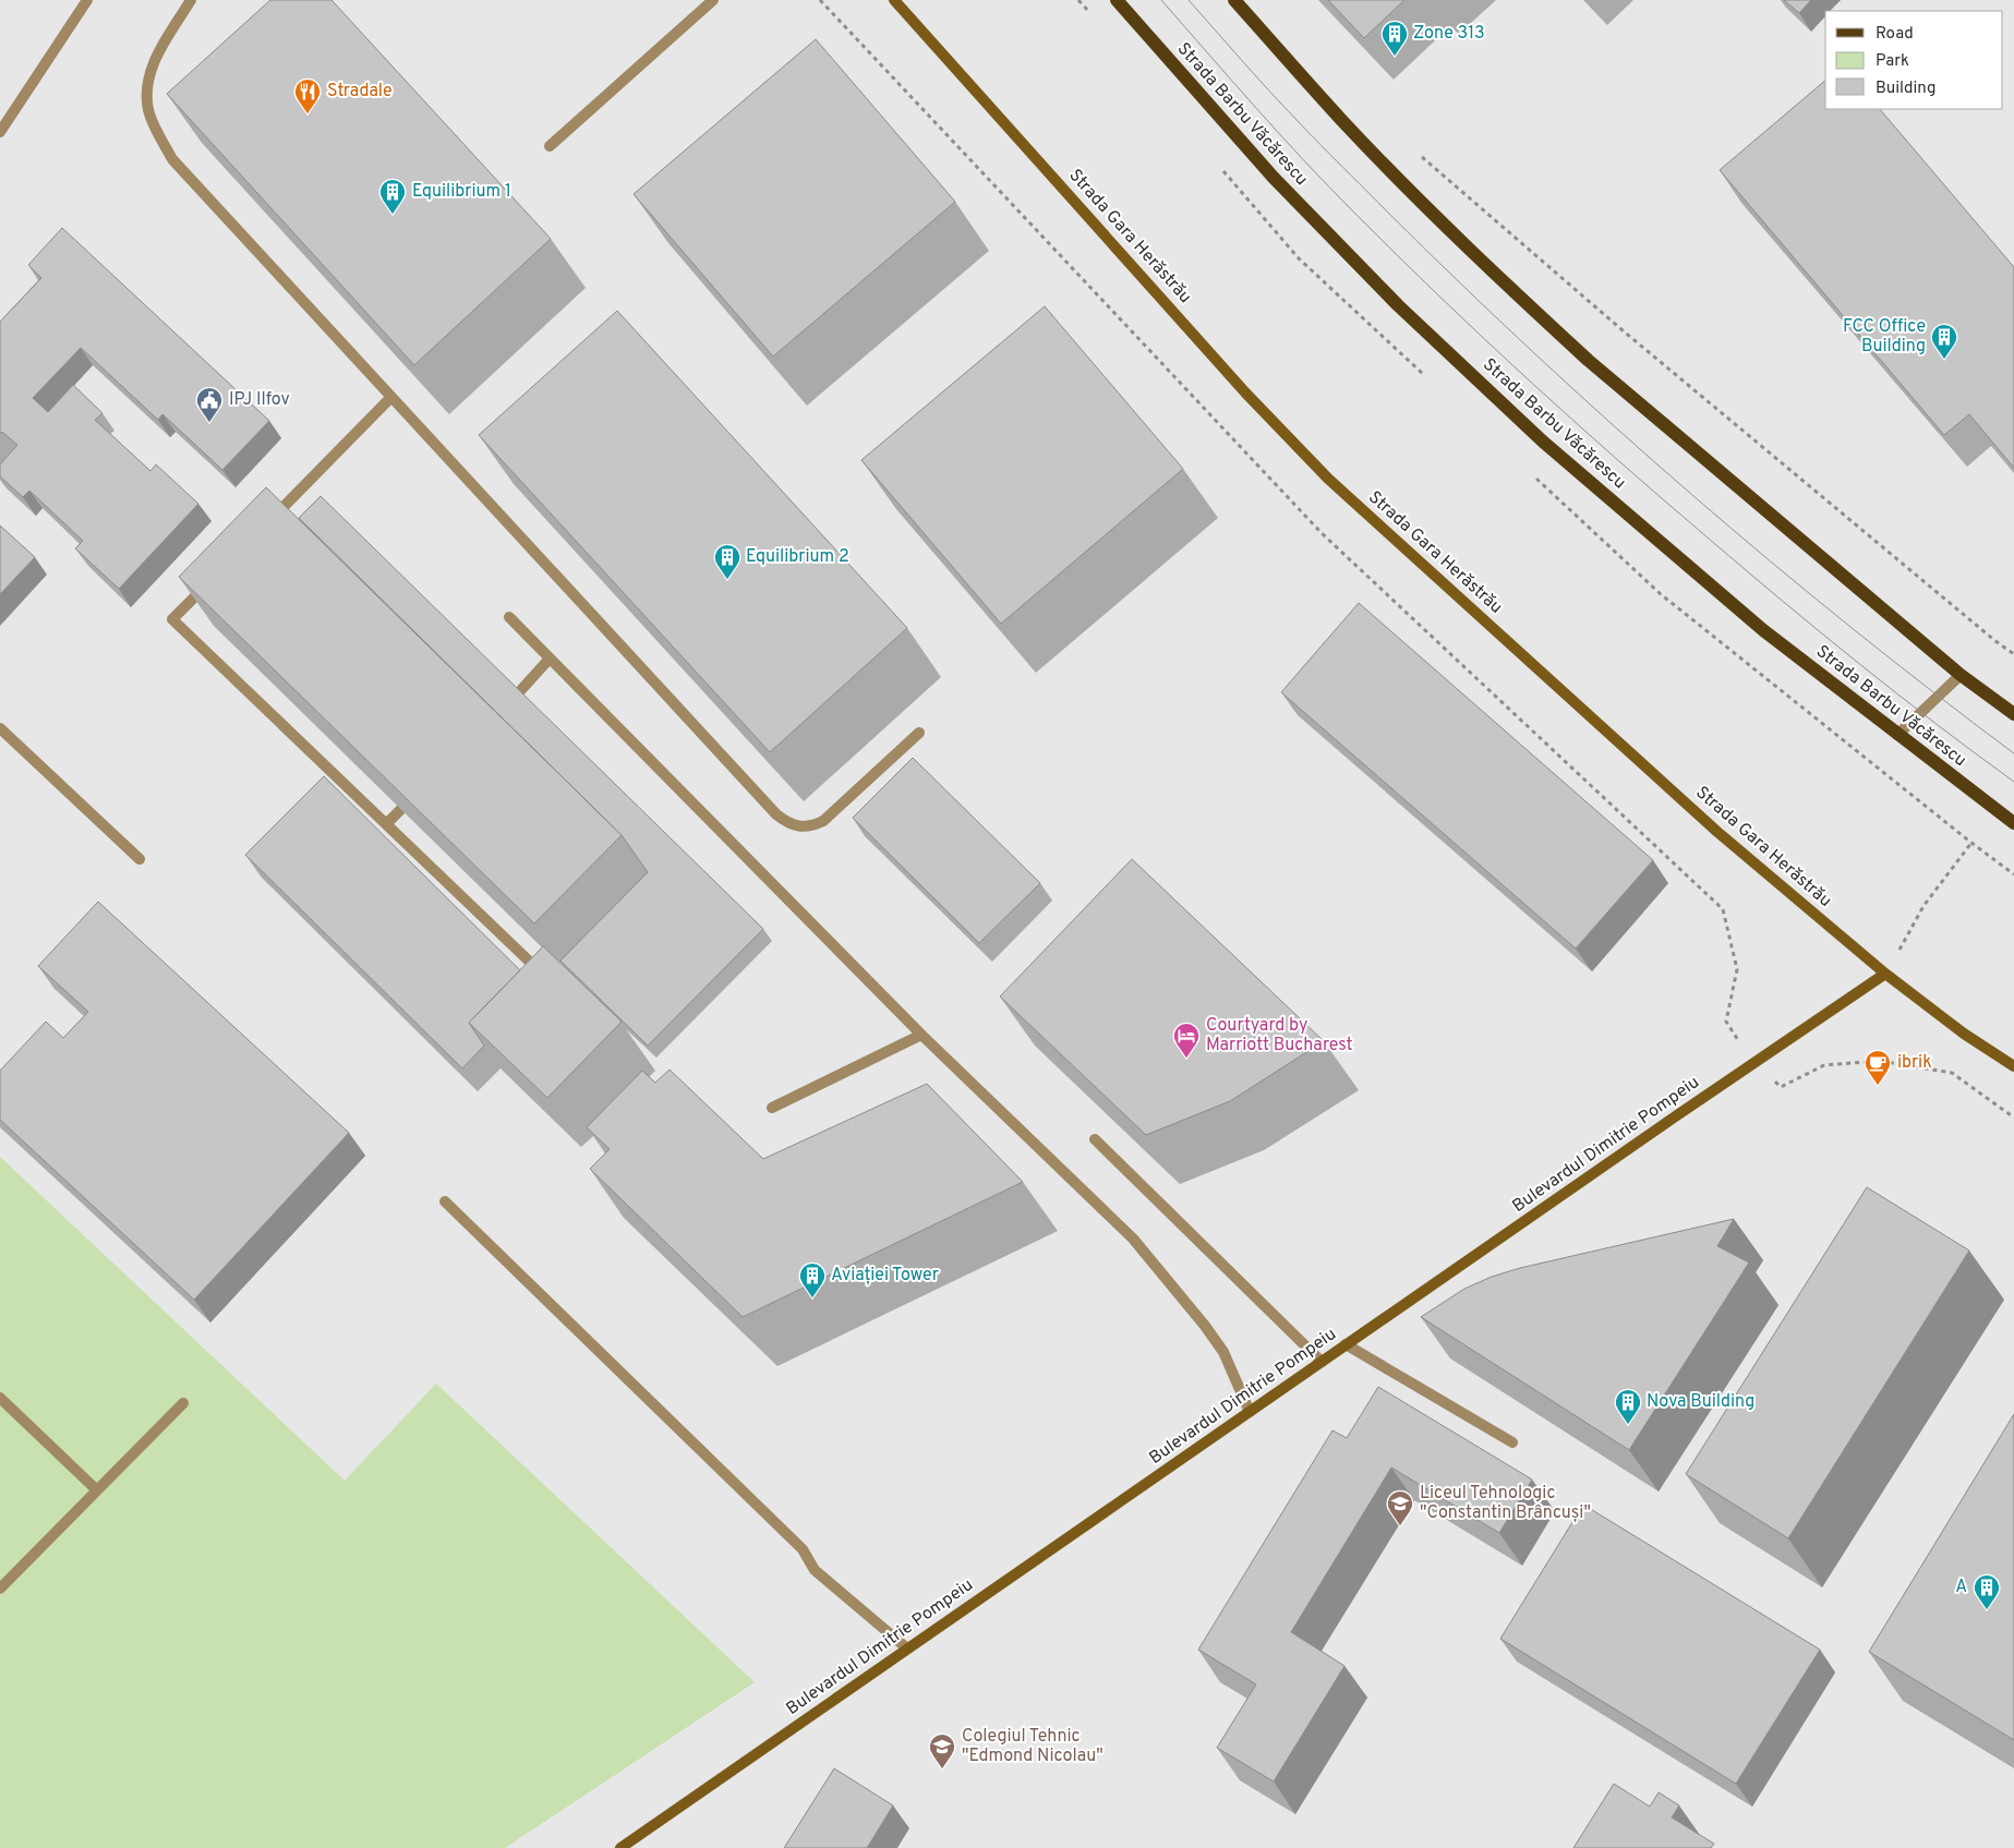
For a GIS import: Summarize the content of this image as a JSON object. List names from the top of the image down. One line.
{"streets":{"main road":["Strada Barbu Văcărescu"],"street":["Strada Gara Herăstrău","Bulevardul Dimitrie Pompeiu"]},"crossings":[["Strada Gara Herăstrău","Bulevardul Dimitrie Pompeiu"]],"places":{"building":["Zone 313","Equilibrium 1","FCC Office Building","Equilibrium 2","Aviației Tower","Nova Building","A"],"restaurant":["Stradale"],"public building":["IPJ Ilfov"],"hotel":["Courtyard by Marriott Bucharest"],"cafe":["ibrik"],"school or university":["Liceul Tehnologic \"Constantin Brâncuși\"","Colegiul Tehnic \"Edmond Nicolau\""]},"legend":["Road","Park","Building"]}
